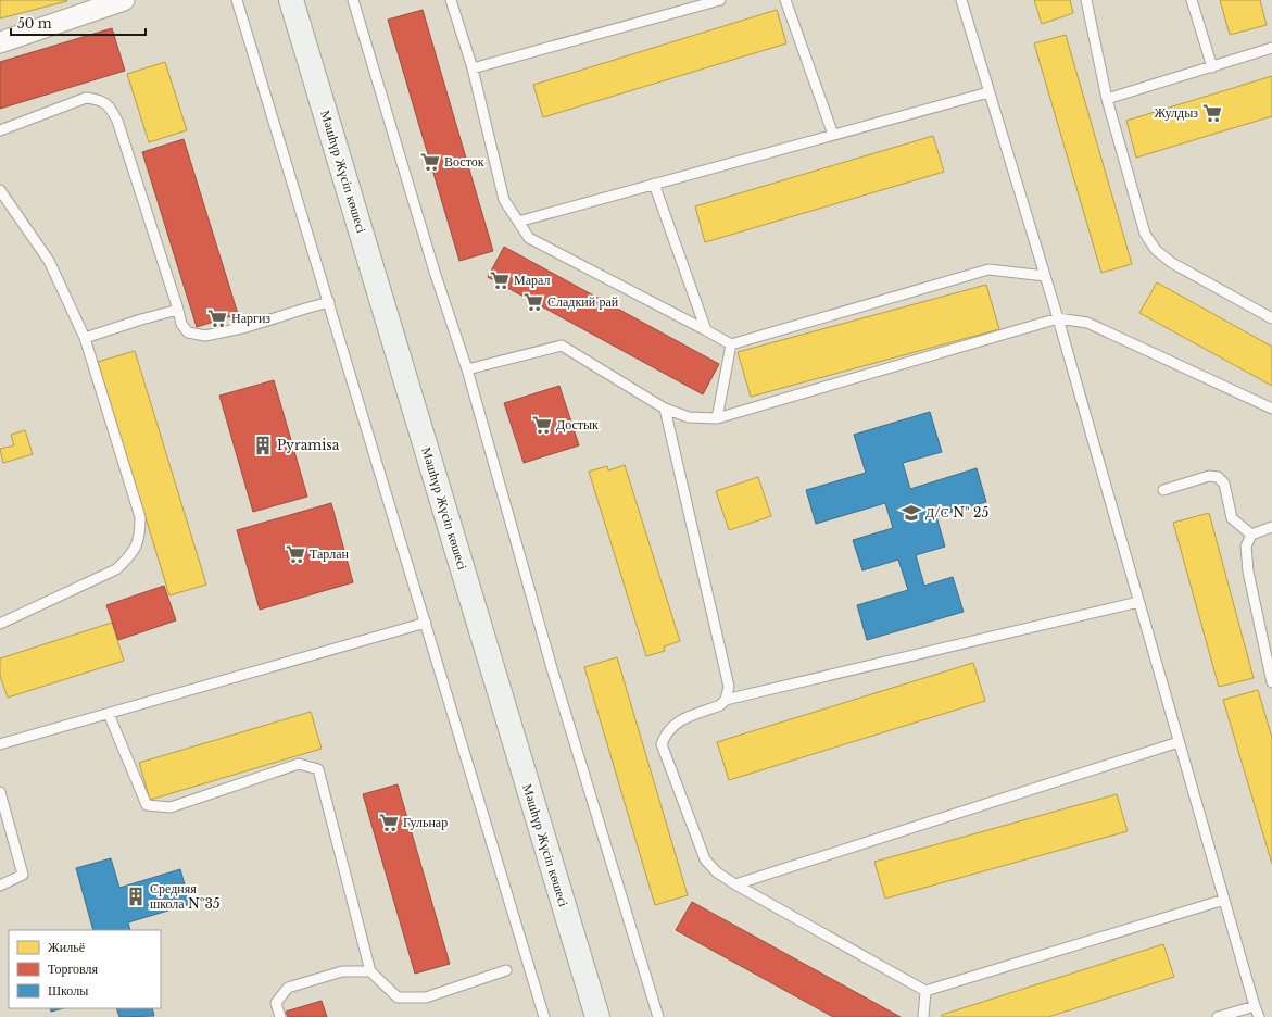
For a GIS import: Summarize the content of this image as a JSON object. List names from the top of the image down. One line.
{"streets":{"main road":["Мәшһүр Жүсіп көшесі"]},"places":{"supermarket":["Жулдыз","Восток","Марал","Сладкий рай","Наргиз","Достык","Тарлан","Гульнар"],"building":["Pyramisa","Средняя школа №35"],"school or university":["Д/С № 25"]},"legend":["Жильё","Торговля","Школы"],"scale_bar":"50 m"}
